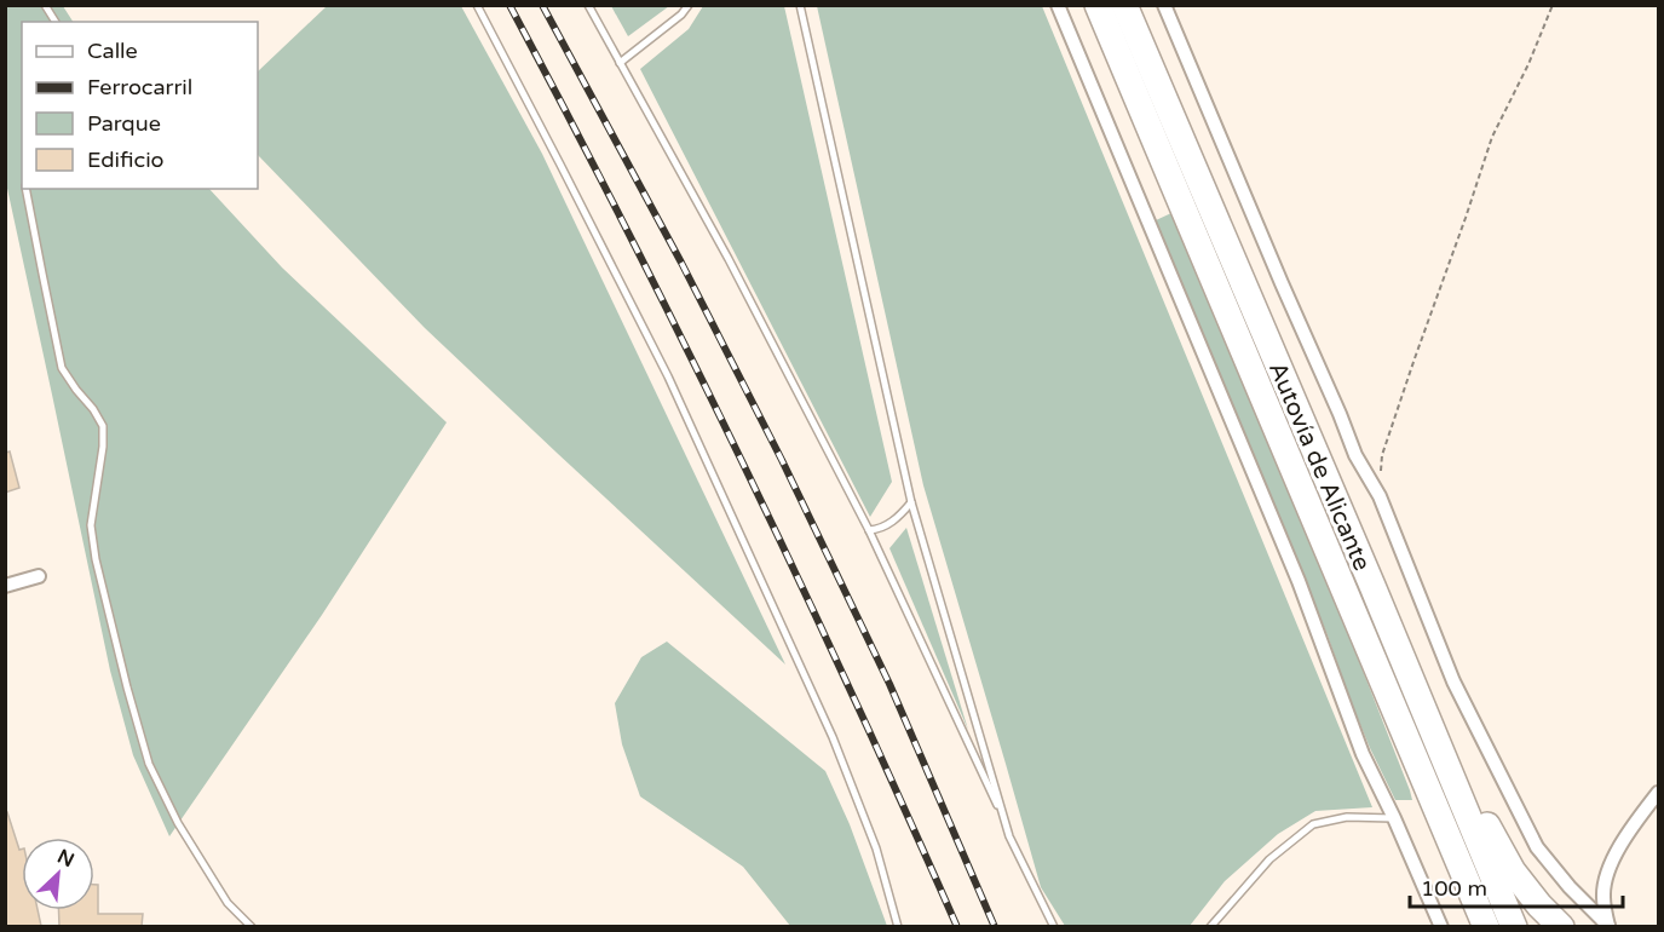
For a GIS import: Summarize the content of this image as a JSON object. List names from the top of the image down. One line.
{"streets":{"highway":["Autovía de Alicante"]},"legend":["Calle","Ferrocarril","Parque","Edificio"],"scale_bar":"100 m","north":"top right"}
